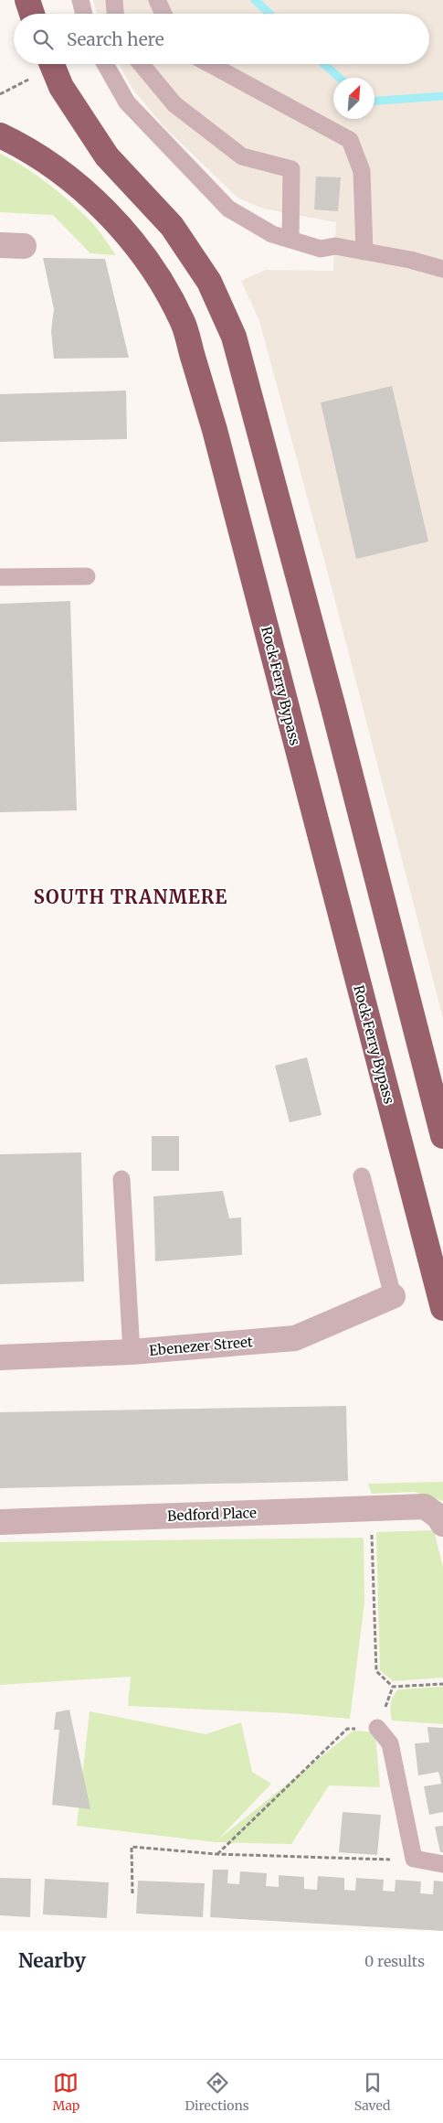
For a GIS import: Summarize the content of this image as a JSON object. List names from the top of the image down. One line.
{"streets":{"highway":["Rock Ferry Bypass"],"street":["Ebenezer Street","Bedford Place"]},"districts":["SOUTH TRANMERE"],"north":"top right","page":{"search":"Search here","heading":["Nearby","0 results"],"nav":["Map","Directions","Saved"]}}
